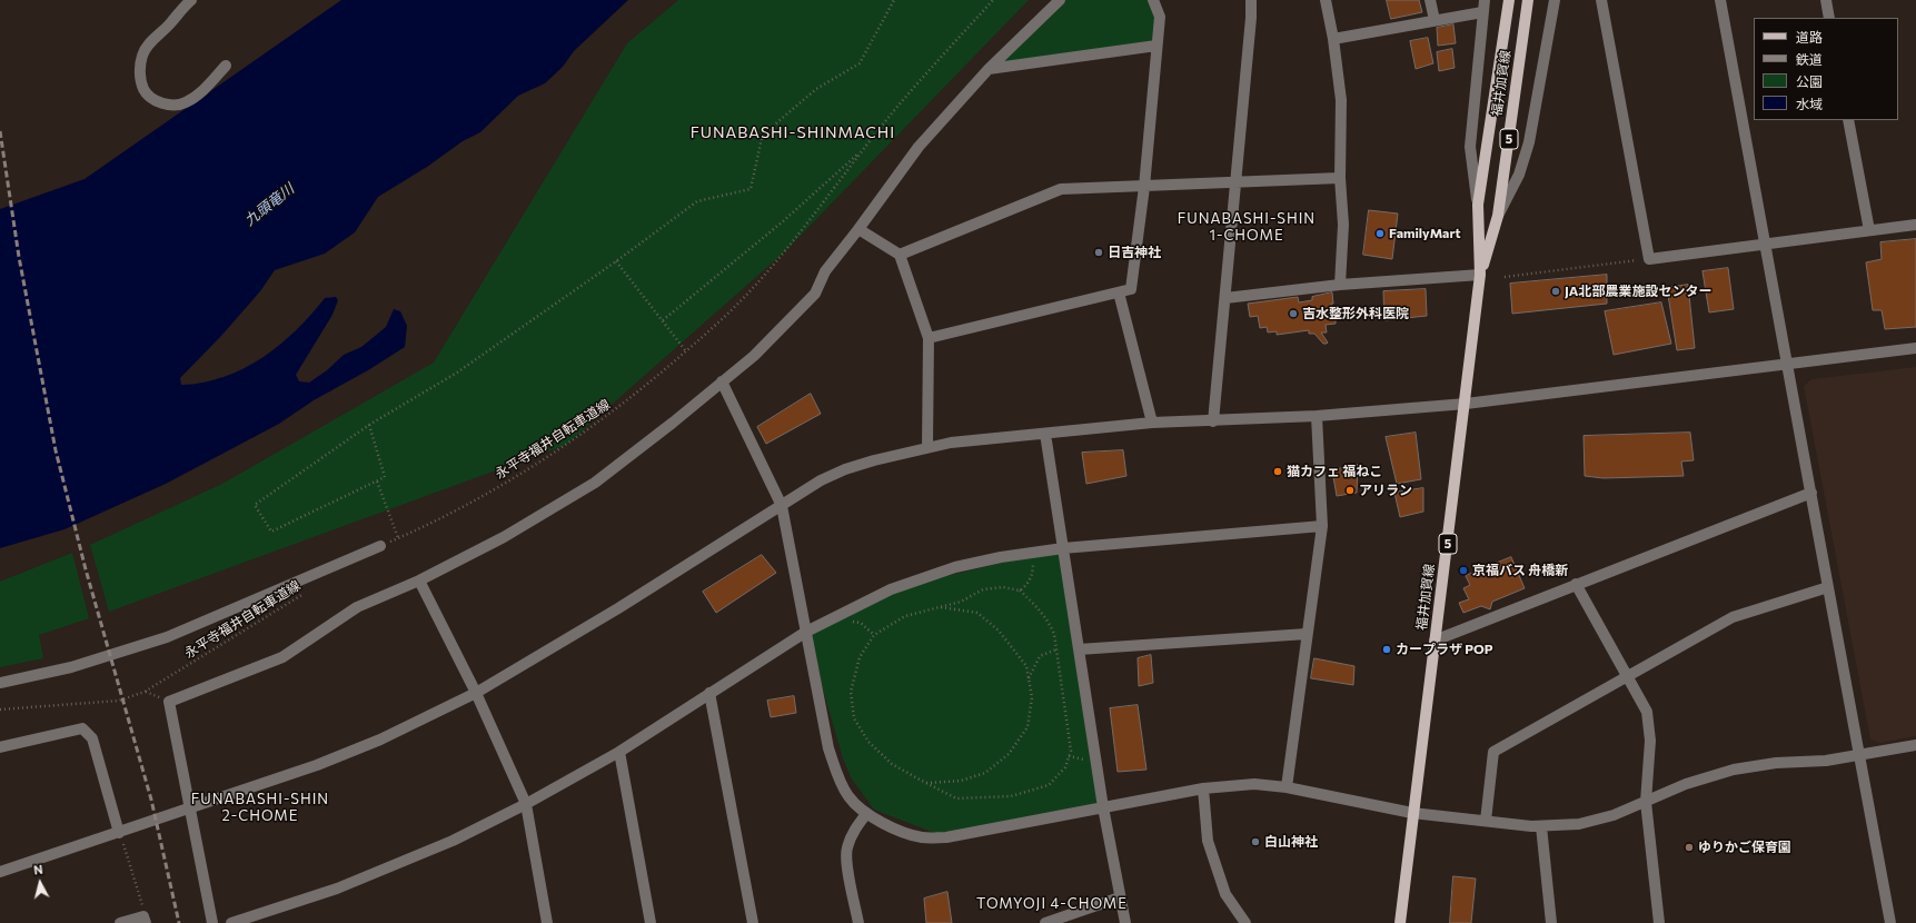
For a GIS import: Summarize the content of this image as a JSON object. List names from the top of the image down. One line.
{"streets":{"main road":["福井加賀線","5"],"path":["永平寺福井自転車道線"]},"districts":["FUNABASHI-SHINMACHI","FUNABASHI-SHIN 1-CHOME","FUNABASHI-SHIN 2-CHOME","TOMYOJI 4-CHOME"],"water":["九頭竜川"],"places":["FamilyMart","日吉神社","JA北部農業施設センター","吉水整形外科医院","猫カフェ 福ねこ","アリラン","京福バス 舟橋新","カープラザ POP","白山神社","ゆりかご保育園"],"legend":["道路","鉄道","公園","水域"],"north":"top"}
